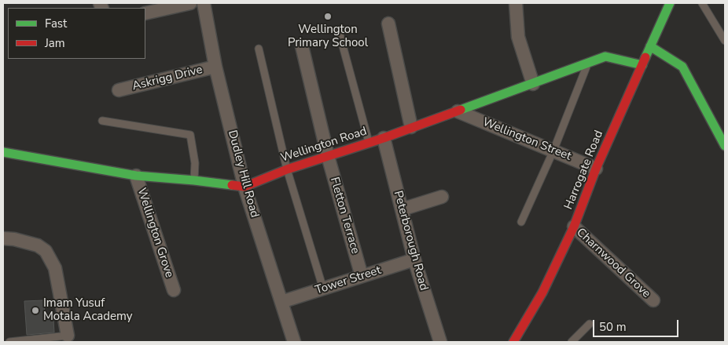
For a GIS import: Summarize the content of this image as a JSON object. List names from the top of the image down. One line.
{"streets":{"main road":["Wellington Road","Harrogate Road"],"street":["Askrigg Drive","Wellington Street","Dudley Hill Road","Fletton Terrace","Wellington Grove","Peterborough Road","Charnwood Grove","Tower Street"]},"crossings":[["Askrigg Drive","Dudley Hill Road"],["Wellington Street","Wellington Road"],["Wellington Street","Harrogate Road"],["Wellington Road","Harrogate Road"],["Wellington Road","Dudley Hill Road"],["Wellington Road","Fletton Terrace"],["Wellington Road","Wellington Grove"],["Wellington Road","Peterborough Road"],["Harrogate Road","Charnwood Grove"],["Dudley Hill Road","Tower Street"],["Fletton Terrace","Tower Street"],["Peterborough Road","Tower Street"]],"places":["Wellington Primary School","Imam Yusuf Motala Academy"],"legend":["Fast","Jam"],"scale_bar":"50 m"}
